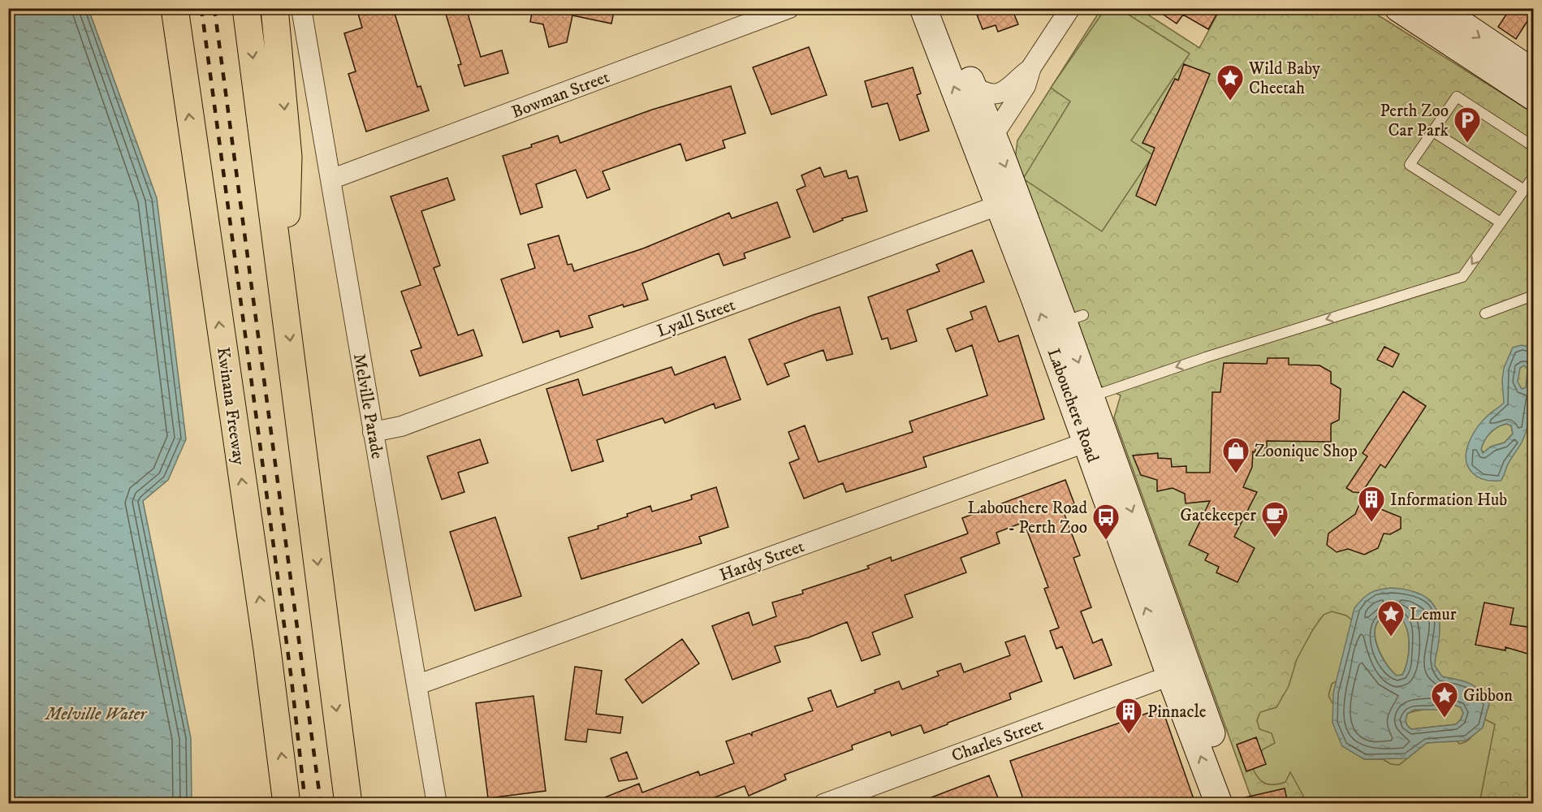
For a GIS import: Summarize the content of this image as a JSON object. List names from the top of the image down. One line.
{"streets":{"highway":["Kwinana Freeway"],"main road":["Labouchere Road"],"street":["Bowman Street","Lyall Street","Melville Parade","Hardy Street","Charles Street"]},"crossings":[["Bowman Street","Melville Parade"],["Lyall Street","Labouchere Road"],["Lyall Street","Melville Parade"],["Labouchere Road","Hardy Street"],["Labouchere Road","Charles Street"],["Melville Parade","Hardy Street"]],"water":["Melville Water"],"places":{"place":["Wild Baby Cheetah","Lemur","Gibbon"],"parking":["Perth Zoo Car Park"],"shop":["Zoonique Shop"],"building":["Information Hub","Pinnacle"],"cafe":["Gatekeeper"],"bus stop":["Labouchere Road - Perth Zoo"]}}
